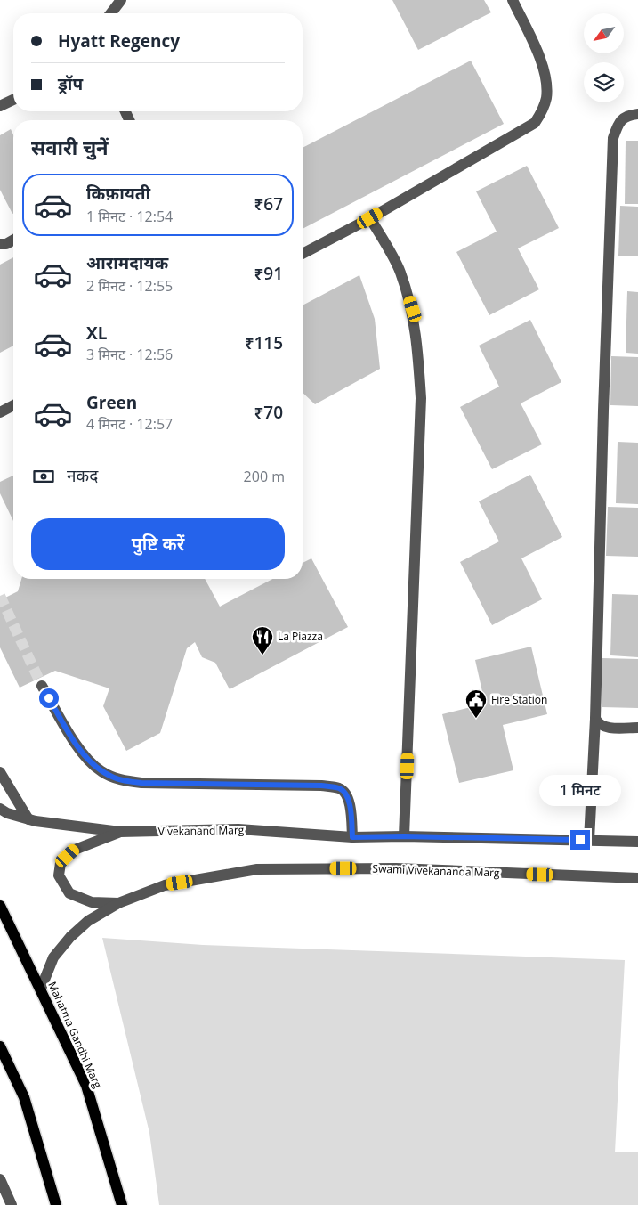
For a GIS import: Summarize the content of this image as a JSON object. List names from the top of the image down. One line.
{"streets":{"main road":["Mahatma Gandhi Marg"],"street":["Vivekanand Marg","Swami Vivekananda Marg"]},"crossings":[["Swami Vivekananda Marg","Mahatma Gandhi Marg"]],"places":{"restaurant":["La Piazza"],"public building":["Fire Station"]},"north":"bottom left","page":{"banner":["Hyatt Regency","ड्रॉप"],"heading":"सवारी चुनें","list":[{"name":"किफ़ायती","note":"1 मिनट · 12:54","value":"₹67"},{"name":"आरामदायक","note":"2 मिनट · 12:55","value":"₹91"},{"name":"XL","note":"3 मिनट · 12:56","value":"₹115"},{"name":"Green","note":"4 मिनट · 12:57","value":"₹70"}],"pay":["नकद","200 m"],"buttons":"पुष्टि करें","bubble":"1 मिनट"}}
